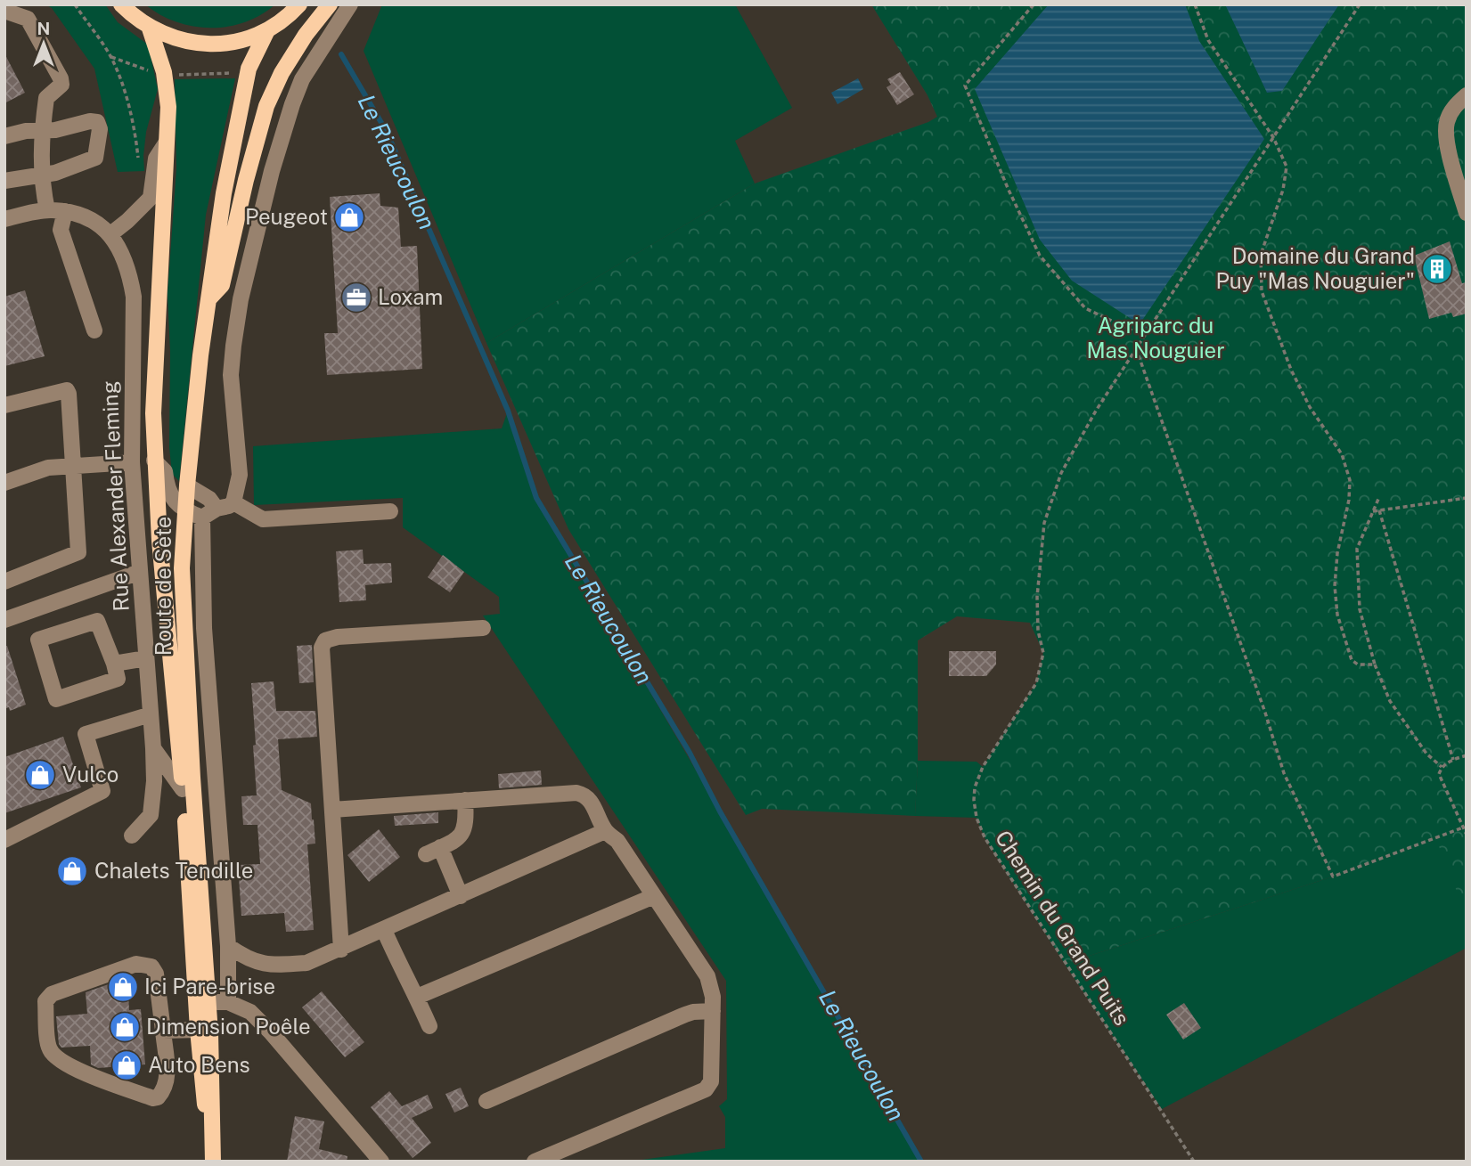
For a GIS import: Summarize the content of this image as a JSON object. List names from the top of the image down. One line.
{"streets":{"main road":["Route de Sète"],"street":["Rue Alexander Fleming"],"path":["Chemin du Grand Puits"]},"water":["Le Rieucoulon"],"parks":["Agriparc du Mas Nouguier"],"places":{"shop":["Peugeot","Vulco","Chalets Tendille","Ici Pare-brise","Dimension Poêle","Auto Bens"],"building":["Domaine du Grand Puy \"Mas Nouguier\""],"office":["Loxam"]},"north":"top"}
